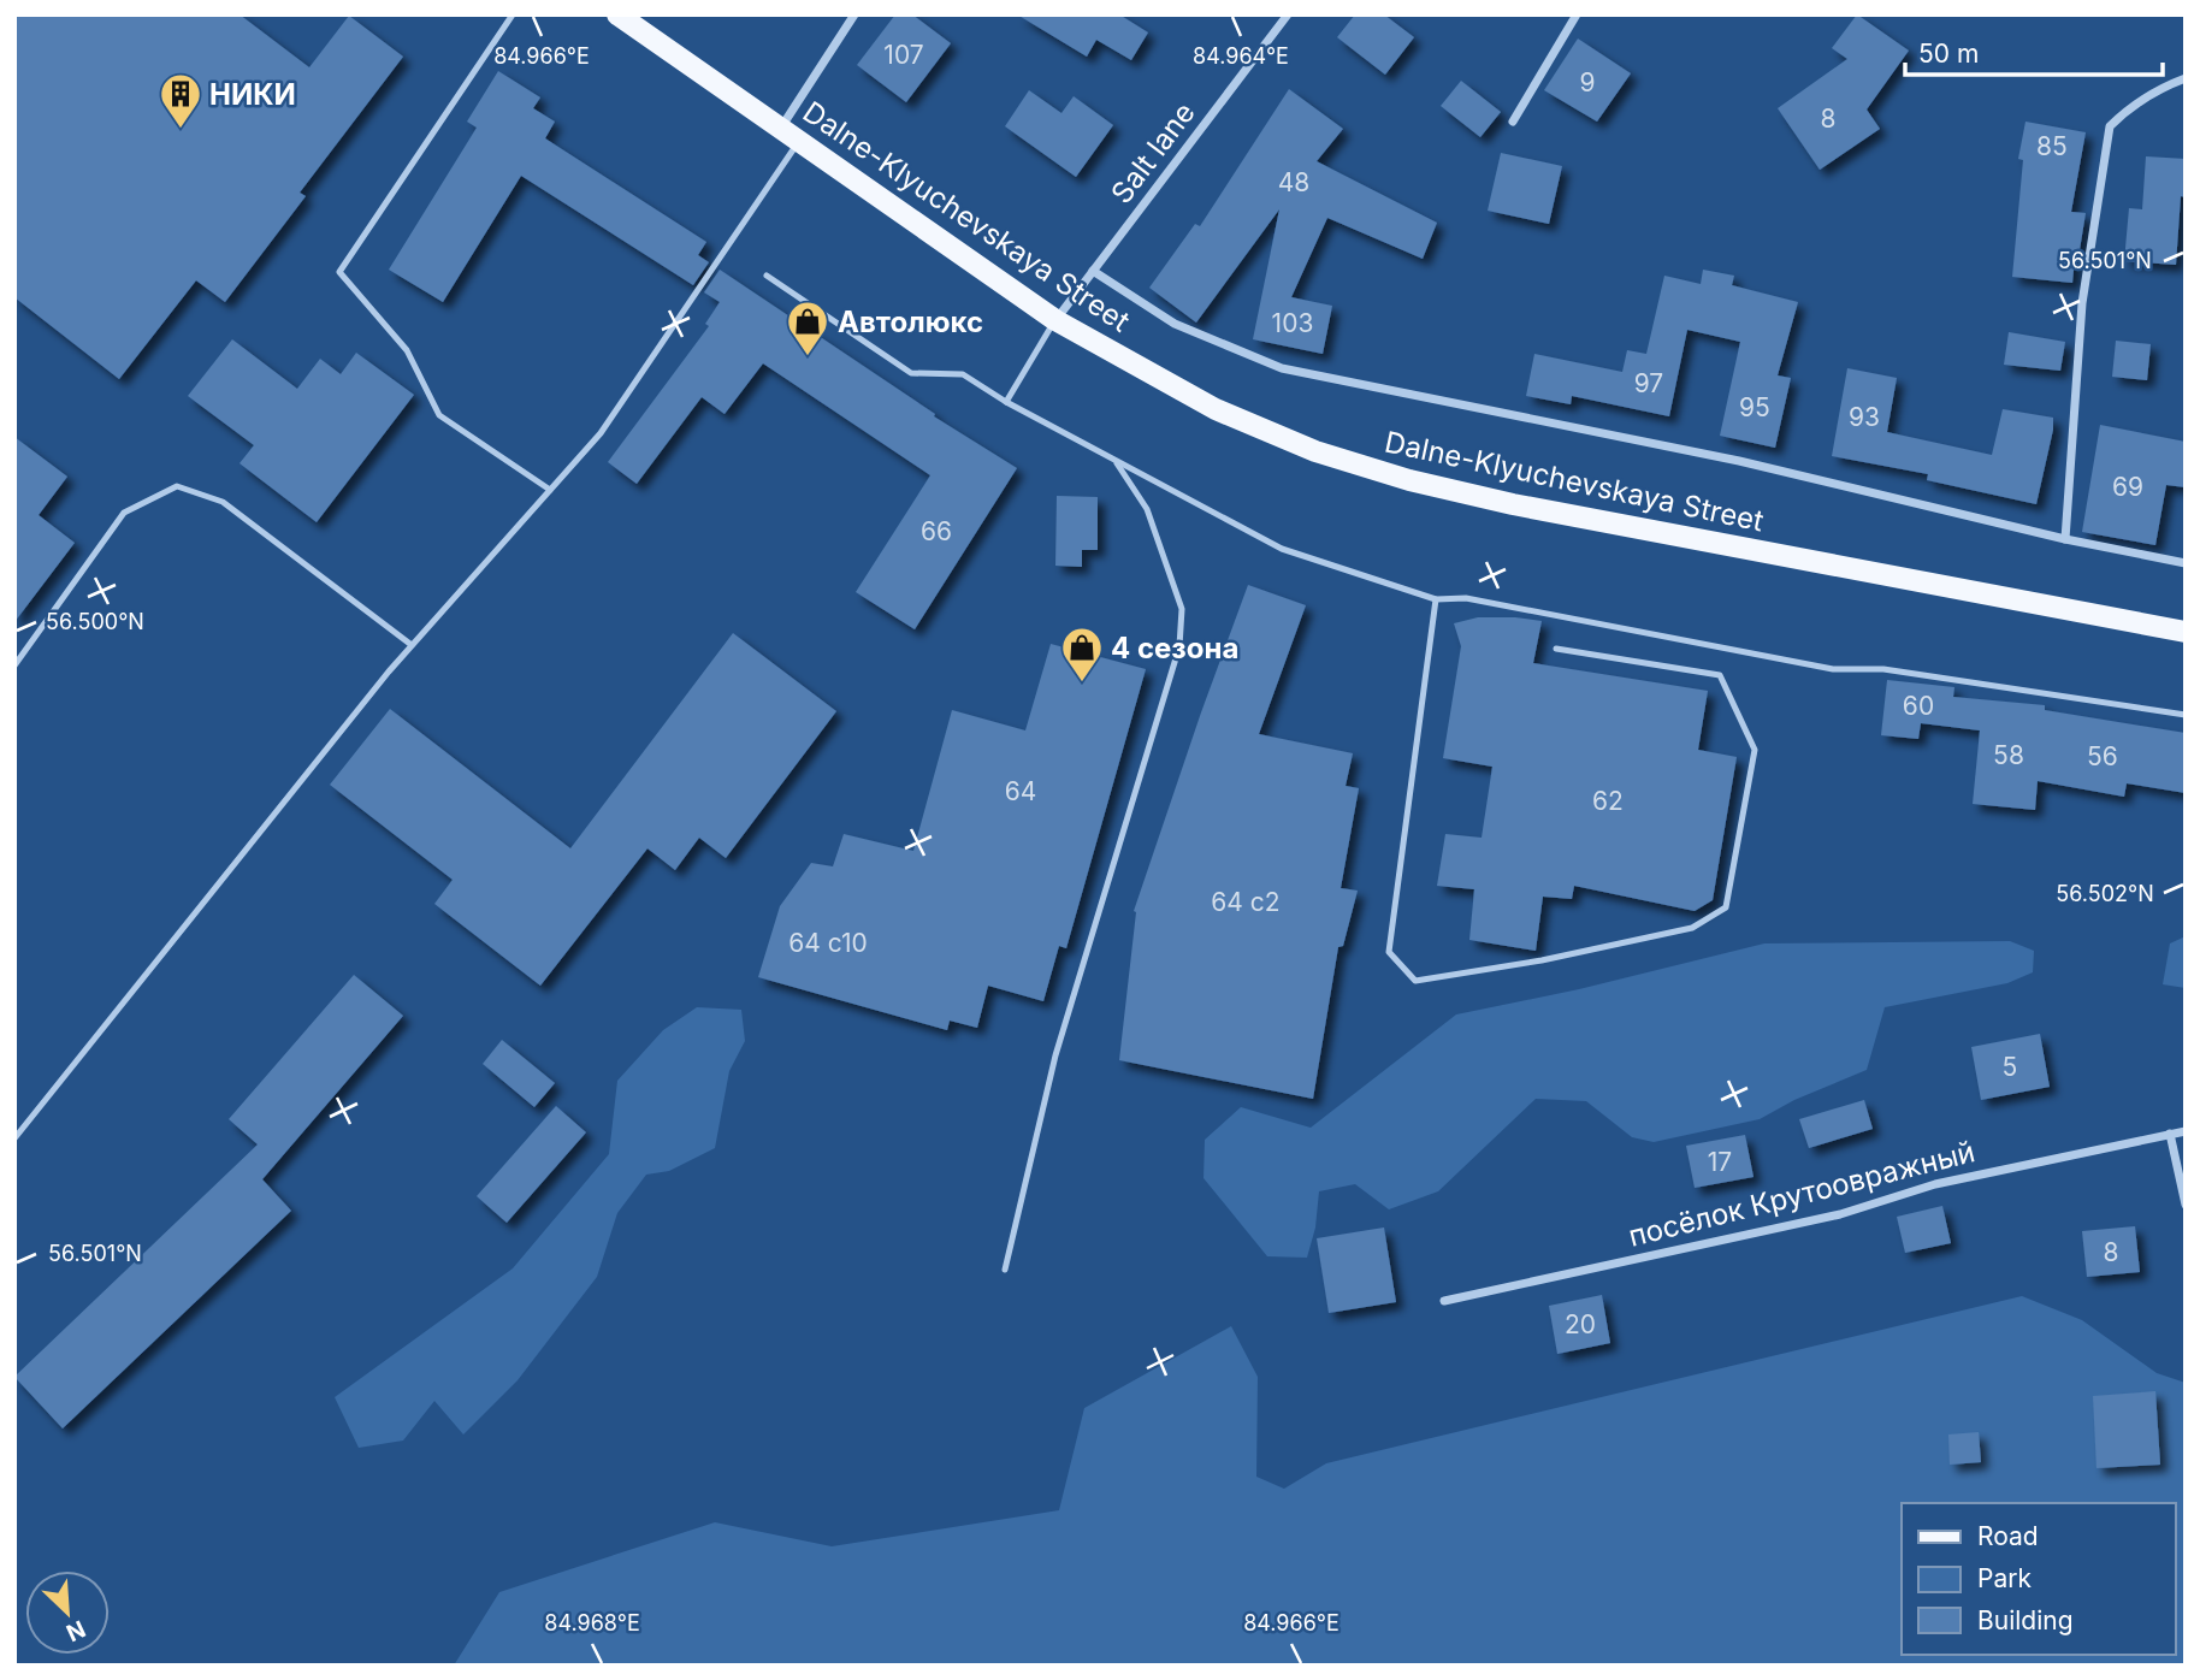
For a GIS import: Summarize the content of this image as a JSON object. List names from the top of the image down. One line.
{"streets":{"main road":["Dalne-Klyuchevskaya Street"],"street":["Salt lane","посёлок Крутоовражный"]},"crossings":[["Salt lane","Dalne-Klyuchevskaya Street"]],"places":{"building":["НИКИ"],"shop":["Автолюкс","4 сезона"]},"house_numbers":["107","9","8","85","48","103","97","95","93","69","66","60","58","56","64","62","64 с2","64 с10","5","17","8","20"],"legend":["Road","Park","Building"],"scale_bar":"50 m","north":"bottom right","coordinates":["84.966°E","84.964°E","56.501°N","56.500°N","56.502°N","84.968°E"]}
